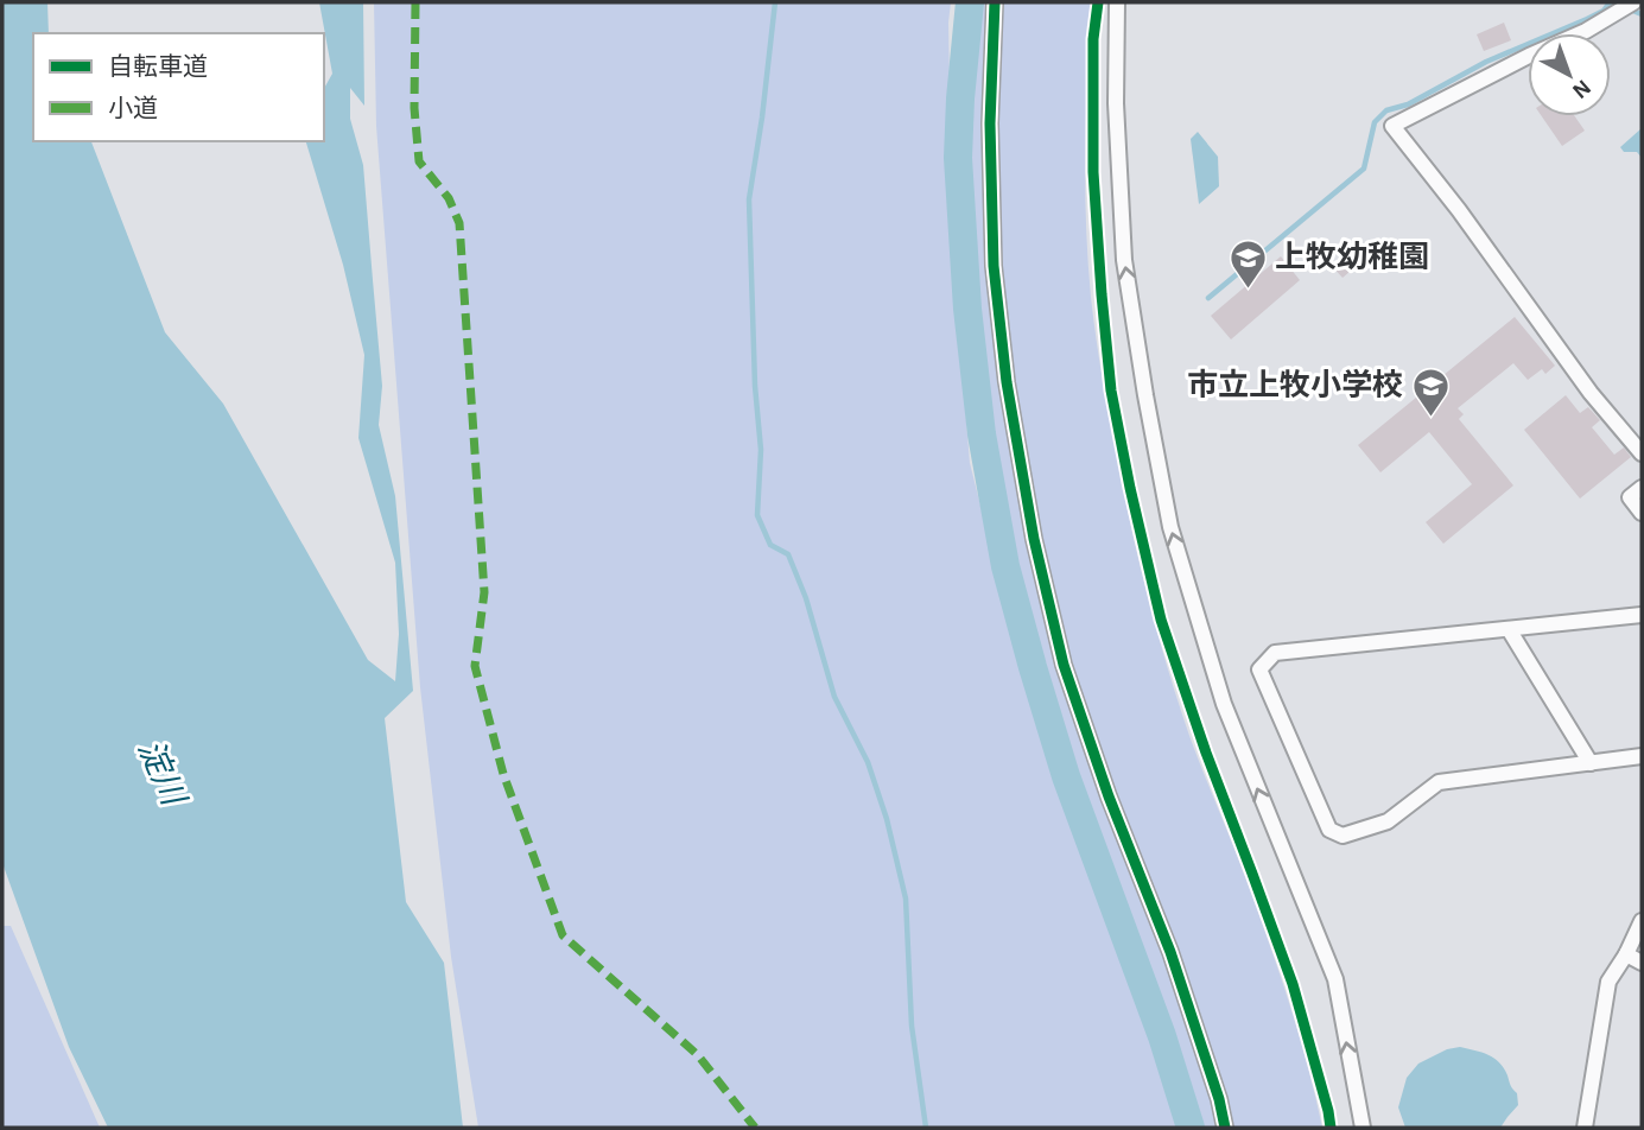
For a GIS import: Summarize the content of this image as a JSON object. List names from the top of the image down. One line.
{"water":["淀川"],"places":{"school or university":["上牧幼稚園","市立上牧小学校"]},"legend":["自転車道","小道"],"north":"bottom right"}
